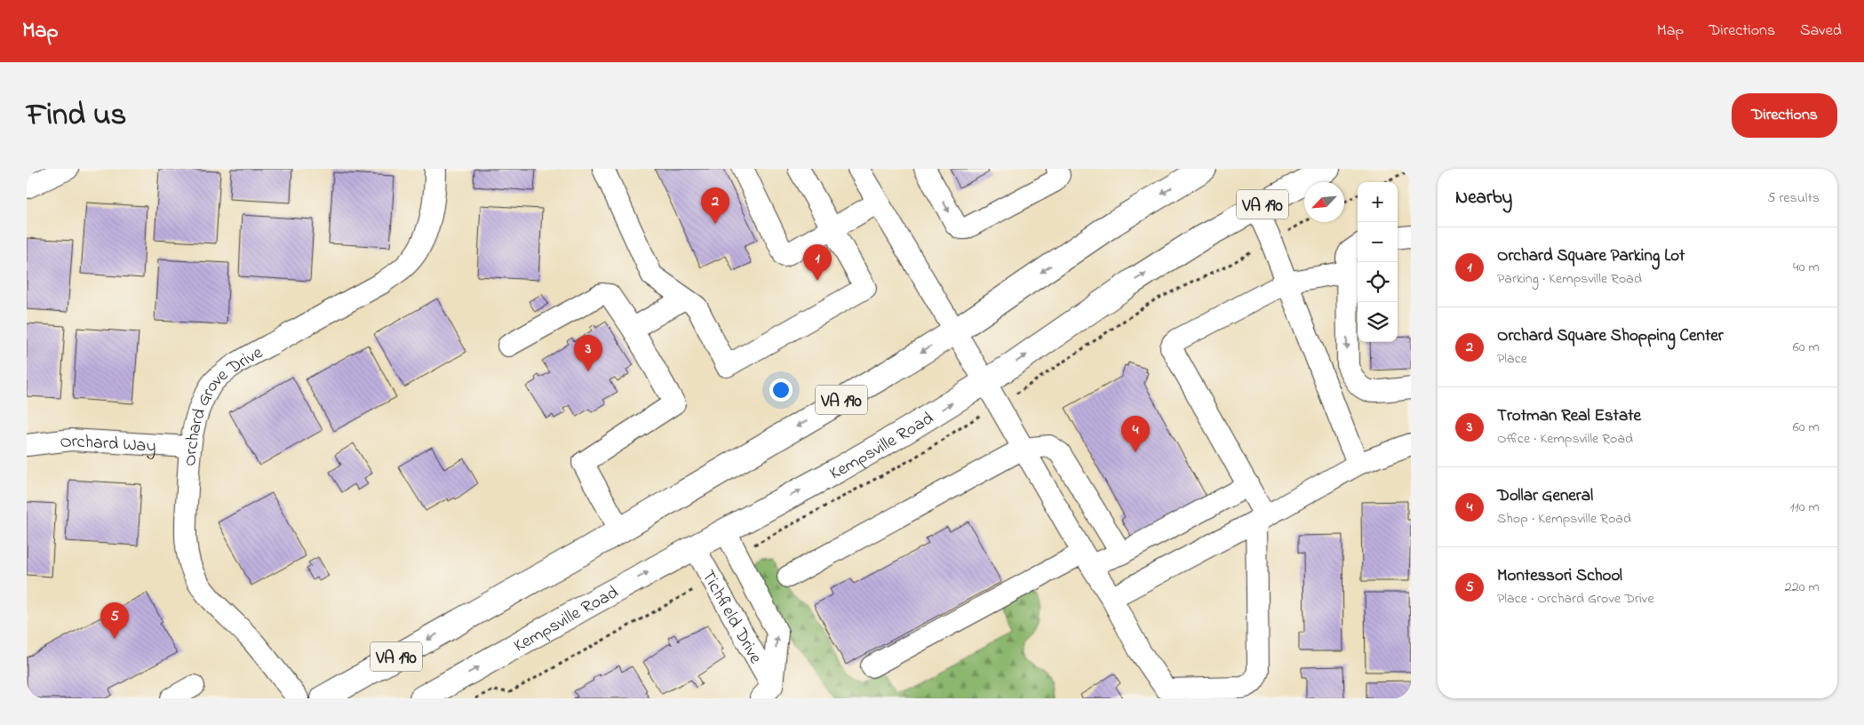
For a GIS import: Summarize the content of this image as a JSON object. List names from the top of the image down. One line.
{"streets":{"main road":["VA 190","Kempsville Road"],"street":["Orchard Grove Drive","Orchard Way","Tichfield Drive"]},"crossings":[["Orchard Grove Drive","Orchard Way"],["Kempsville Road","Tichfield Drive"]],"north":"bottom left","page":{"header":"Map","nav":["Map","Directions","Saved"],"title":"Find us","buttons":"Directions","heading":["Nearby","5 results"],"map_buttons":["+","−"],"pins":["2","1","3","4","5"],"list":[{"mark":"1","name":"Orchard Square Parking Lot","note":"Parking · Kempsville Road","value":"40 m"},{"mark":"2","name":"Orchard Square Shopping Center","note":"Place","value":"60 m"},{"mark":"3","name":"Trotman Real Estate","note":"Office · Kempsville Road","value":"60 m"},{"mark":"4","name":"Dollar General","note":"Shop · Kempsville Road","value":"110 m"},{"mark":"5","name":"Montessori School","note":"Place · Orchard Grove Drive","value":"220 m"}]}}
